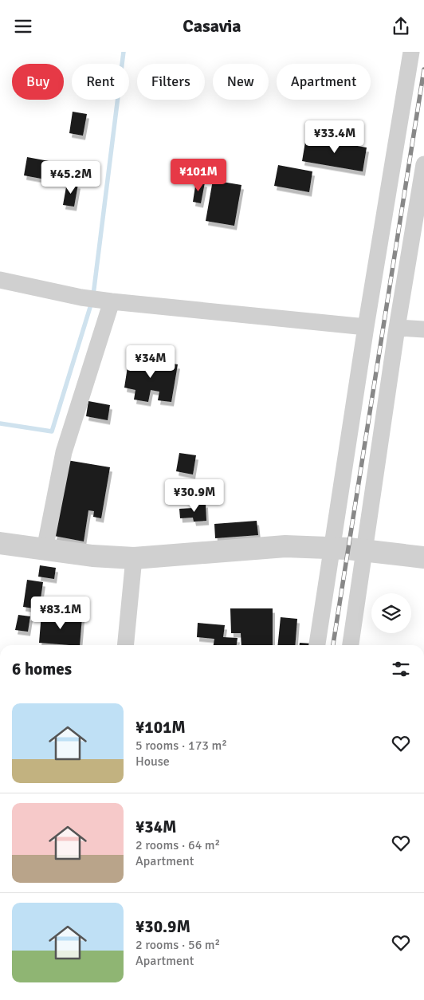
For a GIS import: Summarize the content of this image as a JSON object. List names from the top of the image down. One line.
{"page":{"header":"Casavia","chip":["Buy","Rent","Filters","New","Apartment"],"price":["¥33.4M","¥101M","¥45.2M","¥34M","¥30.9M","¥83.1M"],"heading":"6 homes","list":[{"name":"¥101M","note":"5 rooms · 173 m² · House"},{"name":"¥34M","note":"2 rooms · 64 m² · Apartment"},{"name":"¥30.9M","note":"2 rooms · 56 m² · Apartment"}]}}
